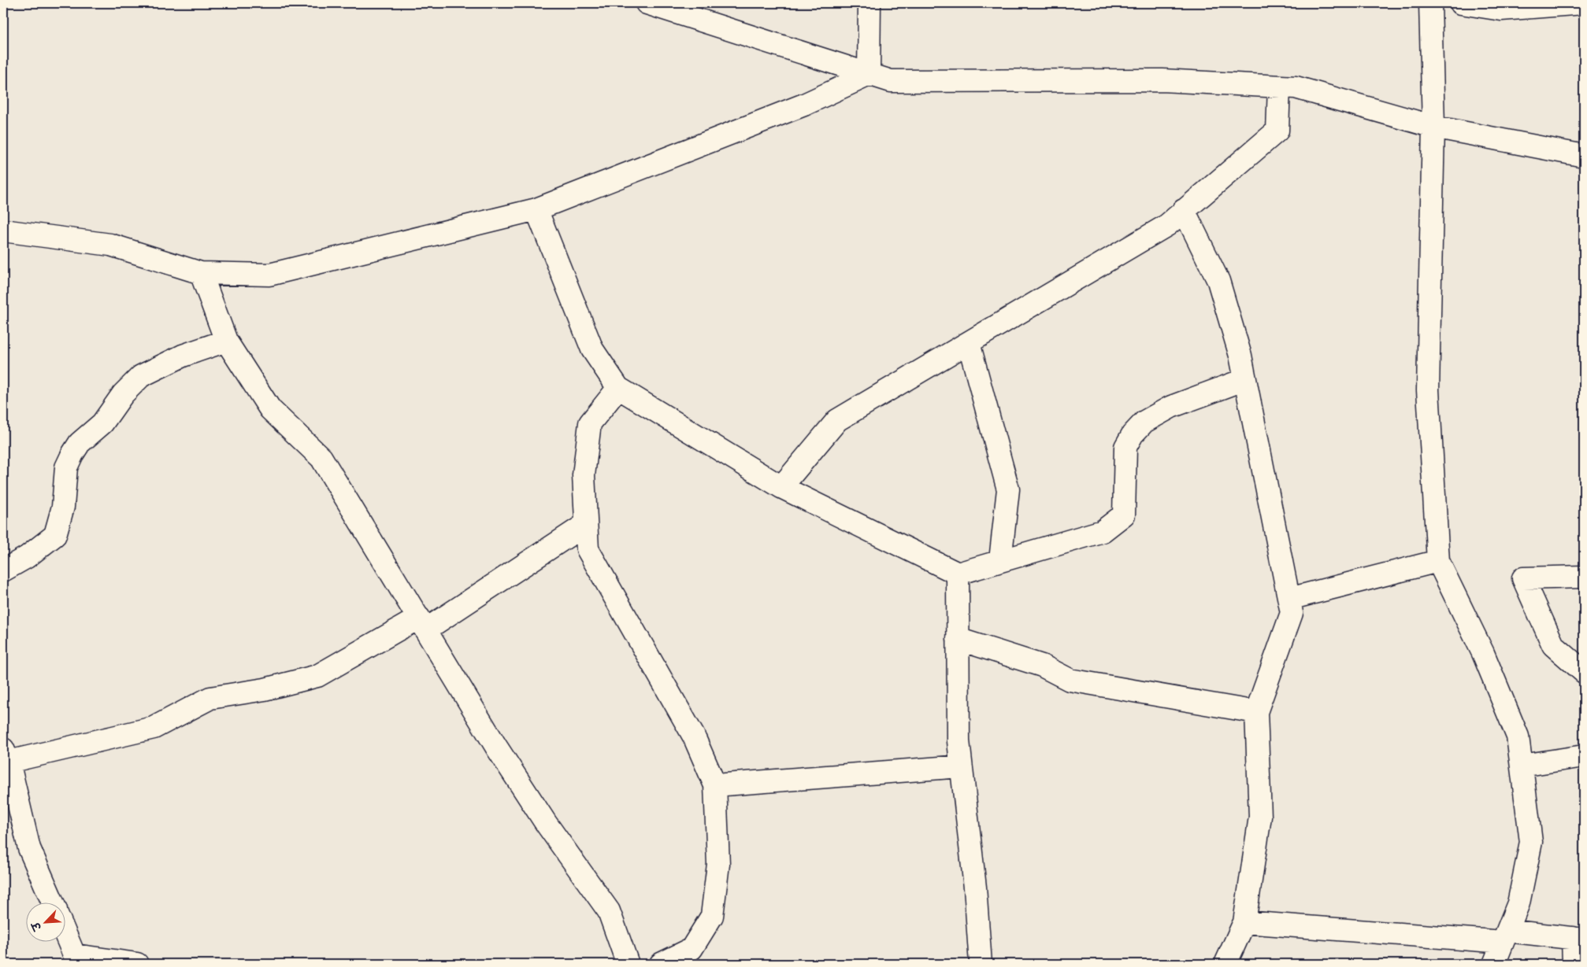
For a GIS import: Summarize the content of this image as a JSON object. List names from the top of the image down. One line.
{"north":"bottom left"}
